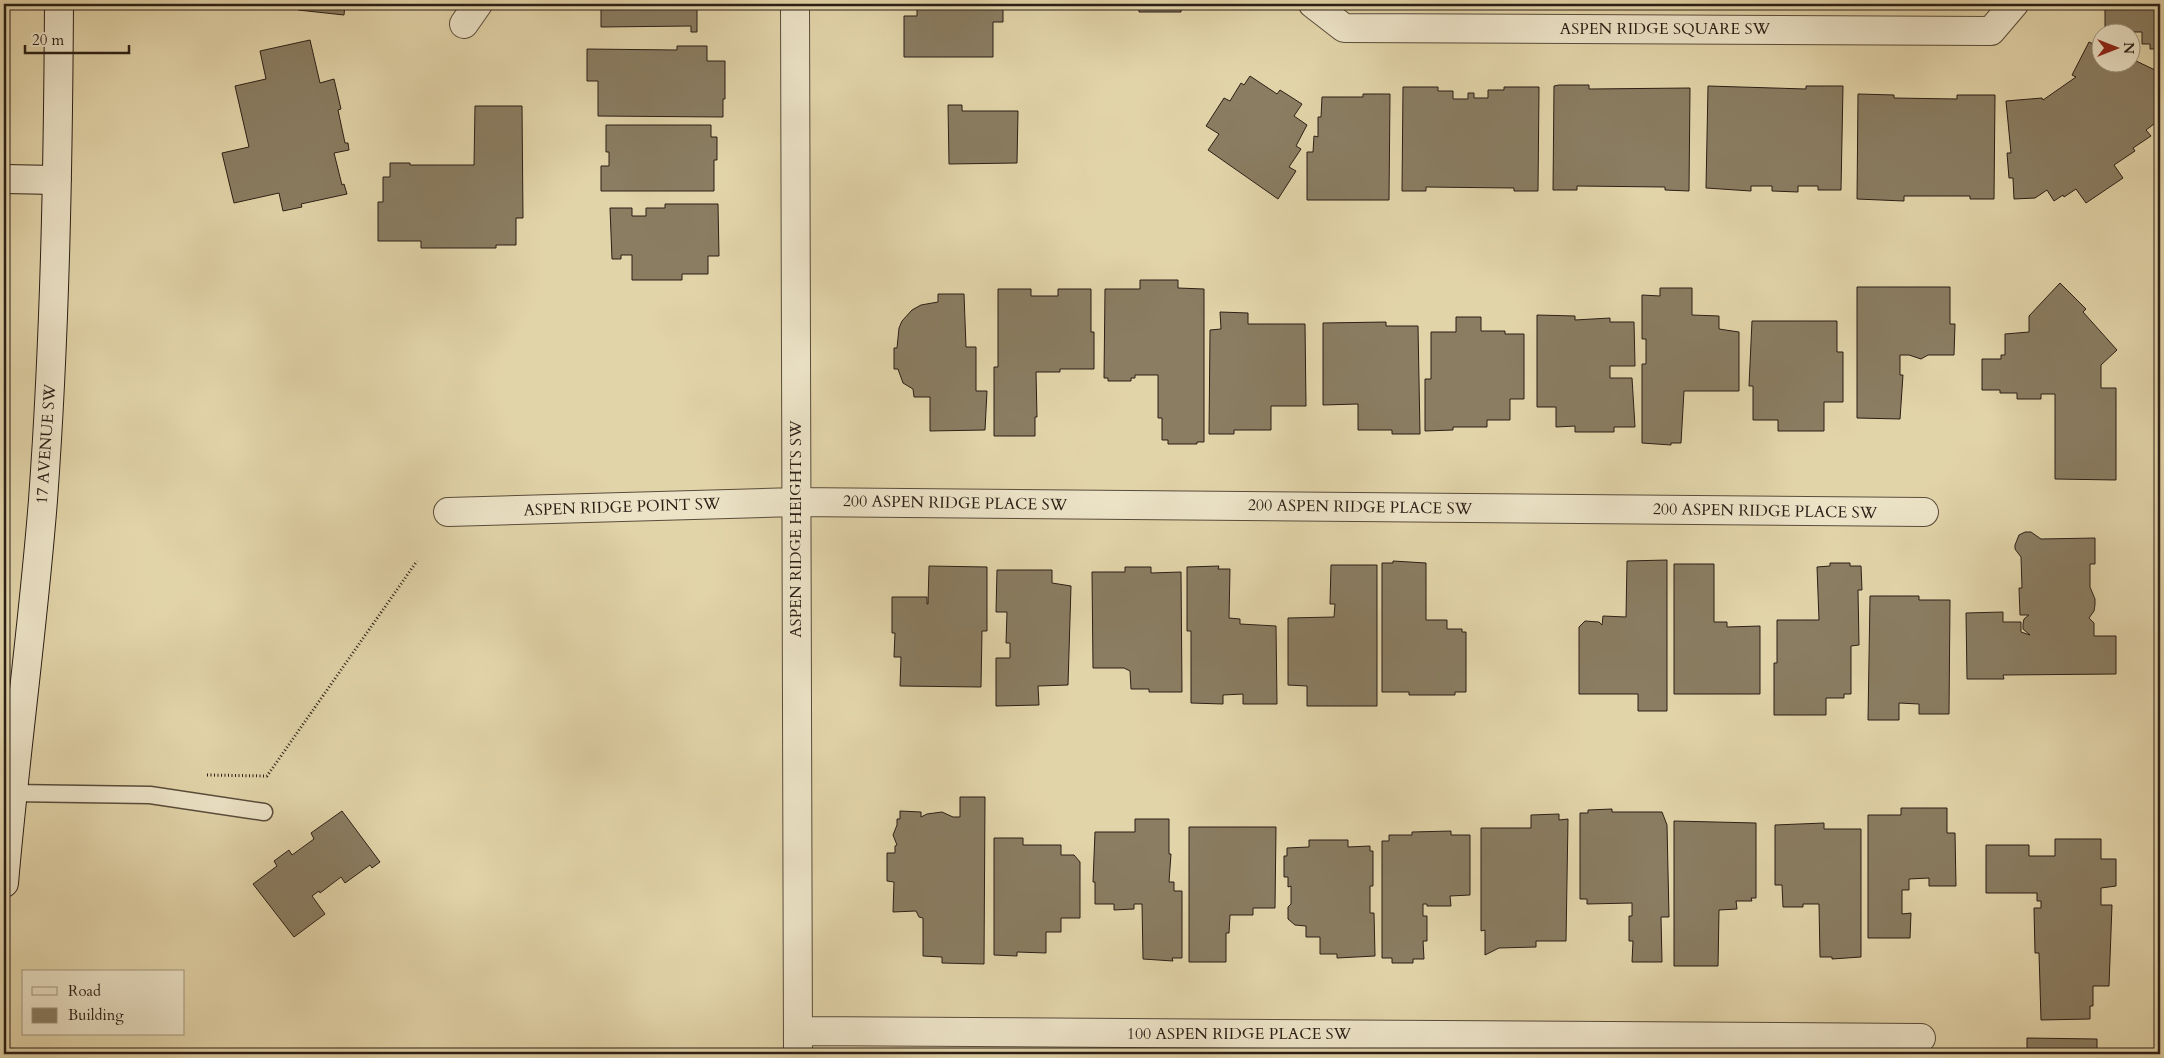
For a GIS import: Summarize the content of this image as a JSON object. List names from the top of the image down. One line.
{"streets":{"street":["ASPEN RIDGE SQUARE SW","17 AVENUE SW","200 ASPEN RIDGE PLACE SW","ASPEN RIDGE POINT SW","ASPEN RIDGE HEIGHTS SW","100 ASPEN RIDGE PLACE SW"]},"crossings":[["200 ASPEN RIDGE PLACE SW","ASPEN RIDGE POINT SW"],["200 ASPEN RIDGE PLACE SW","ASPEN RIDGE HEIGHTS SW"],["ASPEN RIDGE POINT SW","ASPEN RIDGE HEIGHTS SW"],["ASPEN RIDGE HEIGHTS SW","100 ASPEN RIDGE PLACE SW"]],"legend":["Road","Building"],"scale_bar":"20 m","north":"right"}
